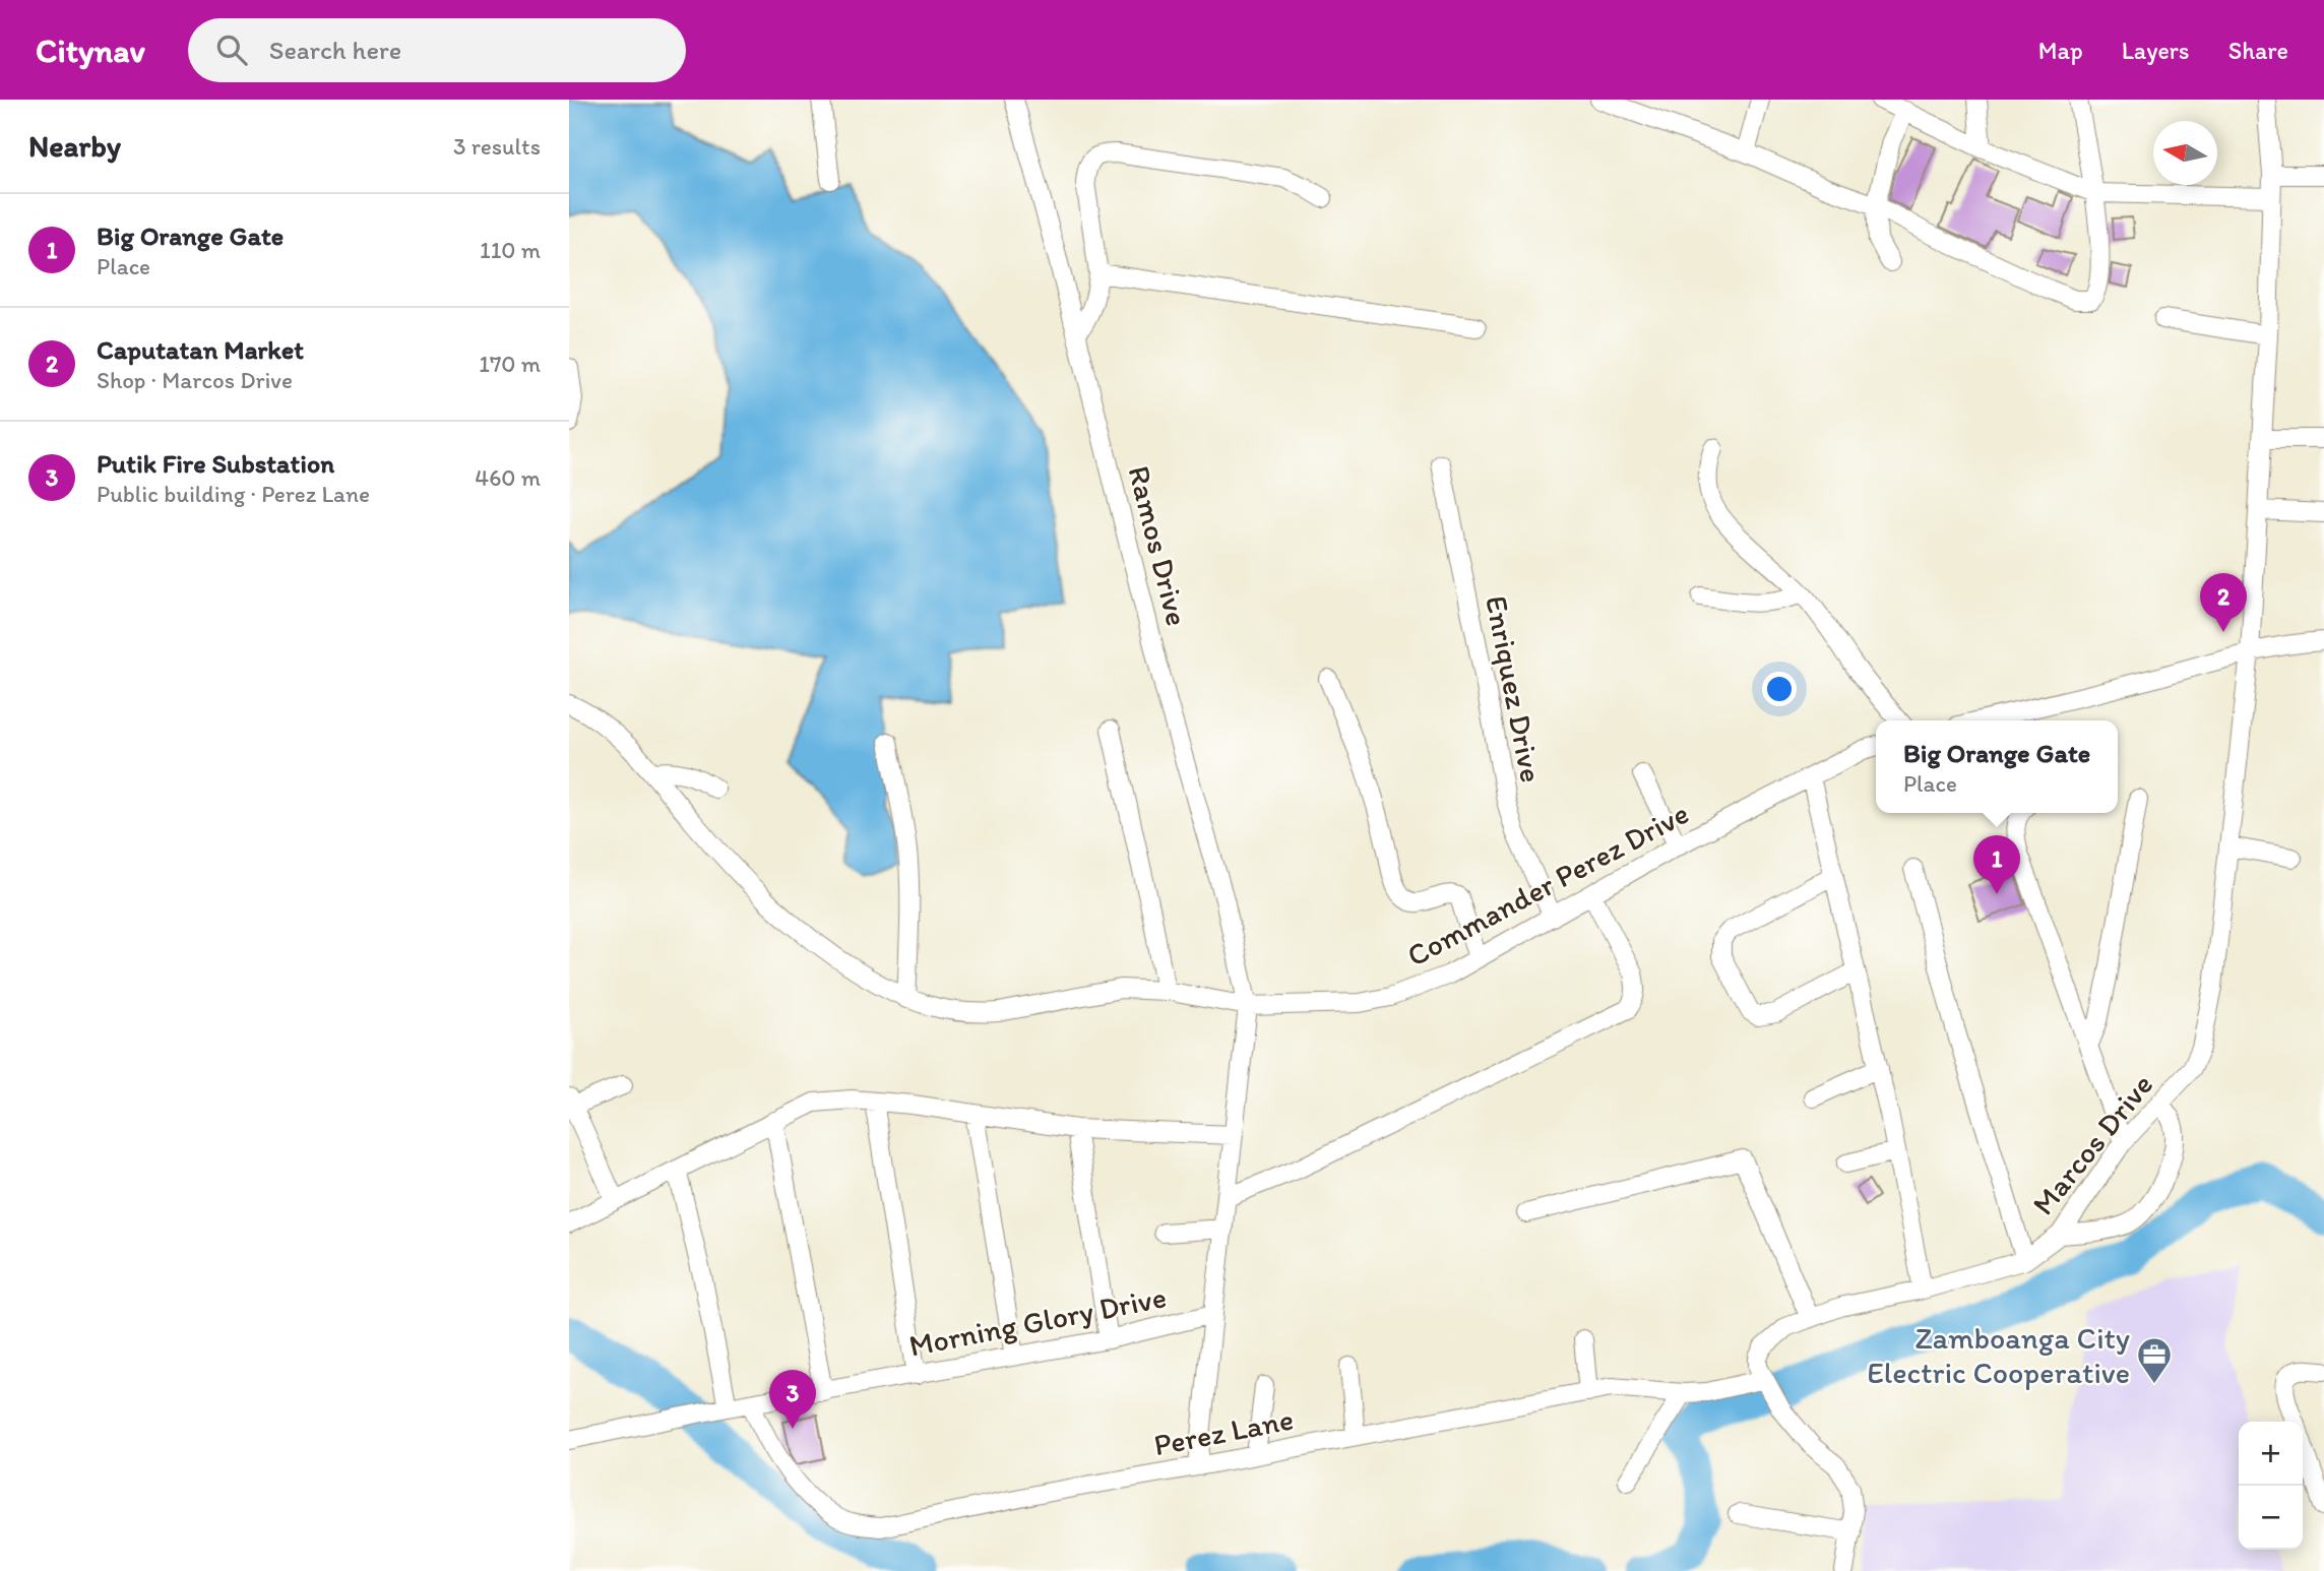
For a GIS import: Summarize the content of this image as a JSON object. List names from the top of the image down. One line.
{"streets":{"street":["Ramos Drive","Enriquez Drive","Commander Perez Drive","Marcos Drive","Morning Glory Drive","Perez Lane"]},"crossings":[["Ramos Drive","Commander Perez Drive"],["Ramos Drive","Morning Glory Drive"],["Enriquez Drive","Commander Perez Drive"],["Commander Perez Drive","Morning Glory Drive"],["Marcos Drive","Perez Lane"],["Morning Glory Drive","Perez Lane"]],"places":{"office":["Zamboanga City Electric Cooperative"]},"north":"left","page":{"header":"Citynav","search":"Search here","nav":["Map","Layers","Share"],"heading":["Nearby","3 results"],"list":[{"mark":"1","name":"Big Orange Gate","note":"Place","value":"110 m"},{"mark":"2","name":"Caputatan Market","note":"Shop · Marcos Drive","value":"170 m"},{"mark":"3","name":"Putik Fire Substation","note":"Public building · Perez Lane","value":"460 m"}],"pins":["2","1","3"],"popup":["Big Orange Gate","Place"],"map_buttons":["+","−"]}}
